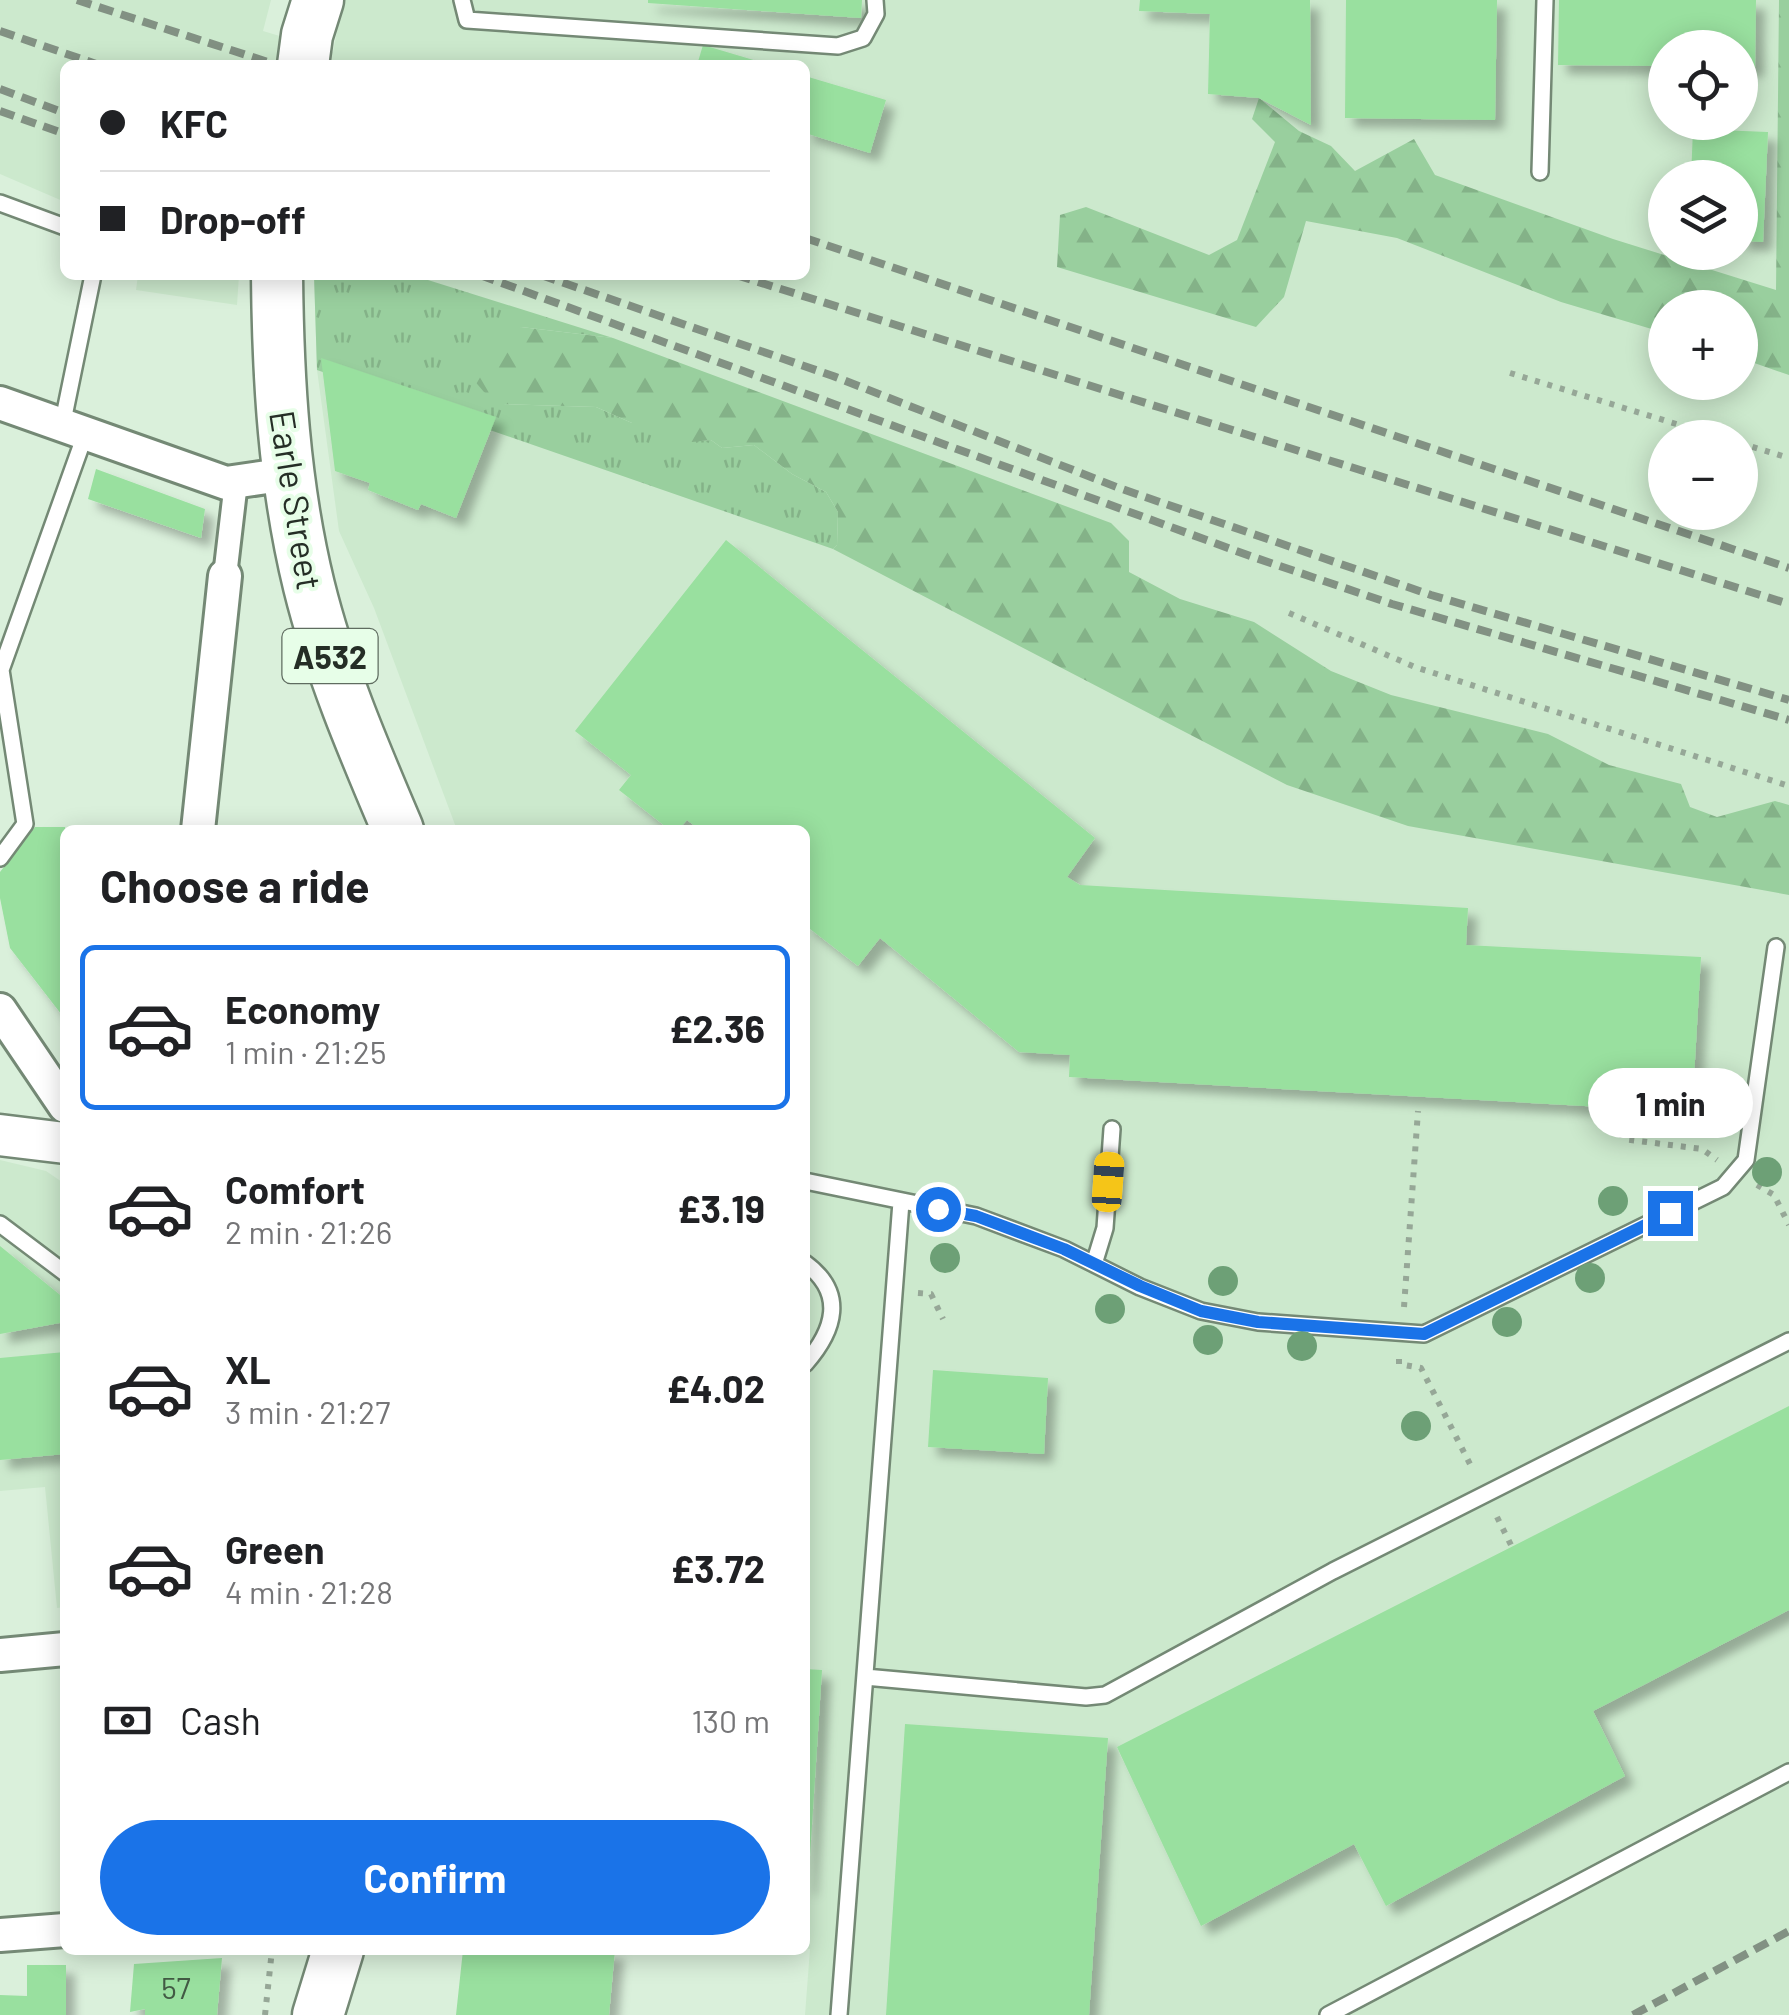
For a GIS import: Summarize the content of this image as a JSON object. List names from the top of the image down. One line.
{"streets":{"main road":["Earle Street","A532"]},"house_numbers":["57"],"page":{"map_buttons":["+","−"],"banner":["KFC","Drop-off"],"heading":"Choose a ride","list":[{"name":"Economy","note":"1 min · 21:25","value":"£2.36"},{"name":"Comfort","note":"2 min · 21:26","value":"£3.19"},{"name":"XL","note":"3 min · 21:27","value":"£4.02"},{"name":"Green","note":"4 min · 21:28","value":"£3.72"}],"bubble":"1 min","pay":["Cash","130 m"],"buttons":"Confirm"}}
